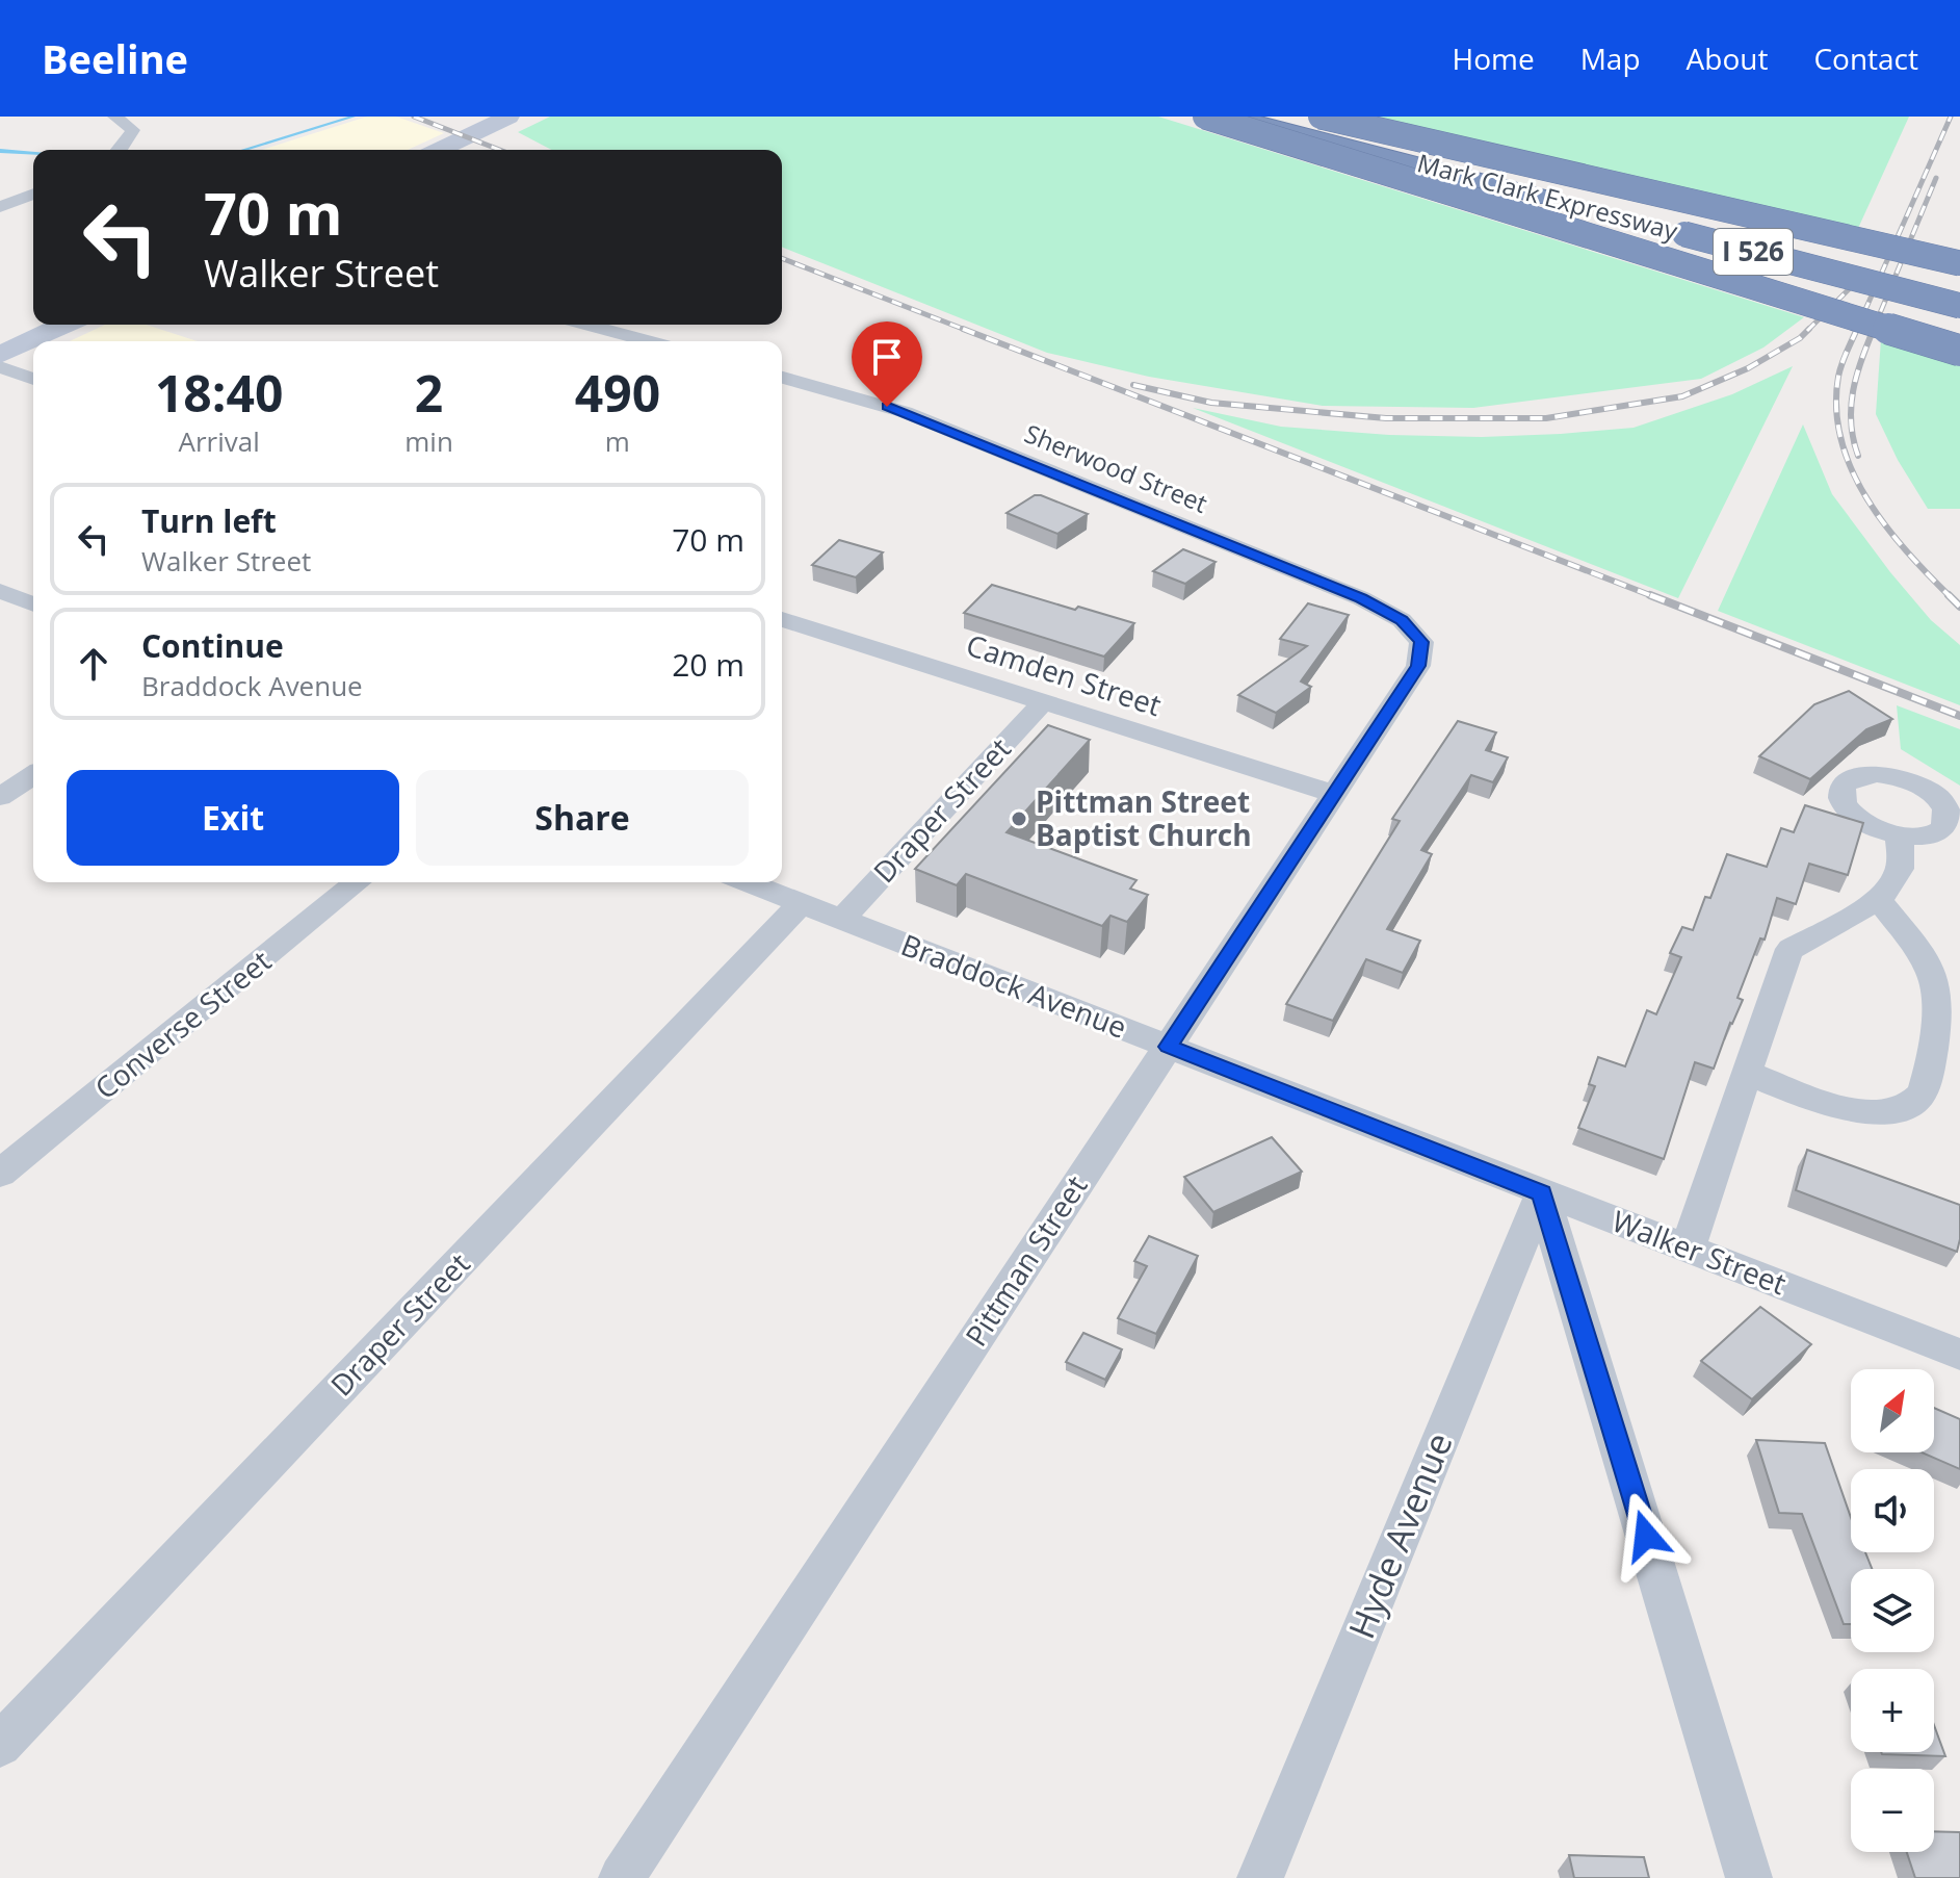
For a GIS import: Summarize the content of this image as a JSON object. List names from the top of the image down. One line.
{"streets":{"highway":["Mark Clark Expressway","I 526"],"street":["Sherwood Street","Camden Street","Draper Street","Braddock Avenue","Converse Street","Walker Street","Pittman Street","Hyde Avenue"]},"crossings":[["Sherwood Street","Pittman Street"],["Camden Street","Draper Street"],["Camden Street","Pittman Street"],["Draper Street","Braddock Avenue"],["Braddock Avenue","Walker Street"],["Braddock Avenue","Pittman Street"],["Walker Street","Hyde Avenue"]],"places":["Pittman Street Baptist Church"],"north":"top right","page":{"header":"Beeline","nav":["Home","Map","About","Contact"],"turn":["70 m","Walker Street"],"eta":["18:40","Arrival","2","min","490","m"],"list":[{"name":"Turn left","note":"Walker Street","value":"70 m"},{"name":"Continue","note":"Braddock Avenue","value":"20 m"}],"buttons":["Exit","Share"],"map_buttons":["+","−"]}}
